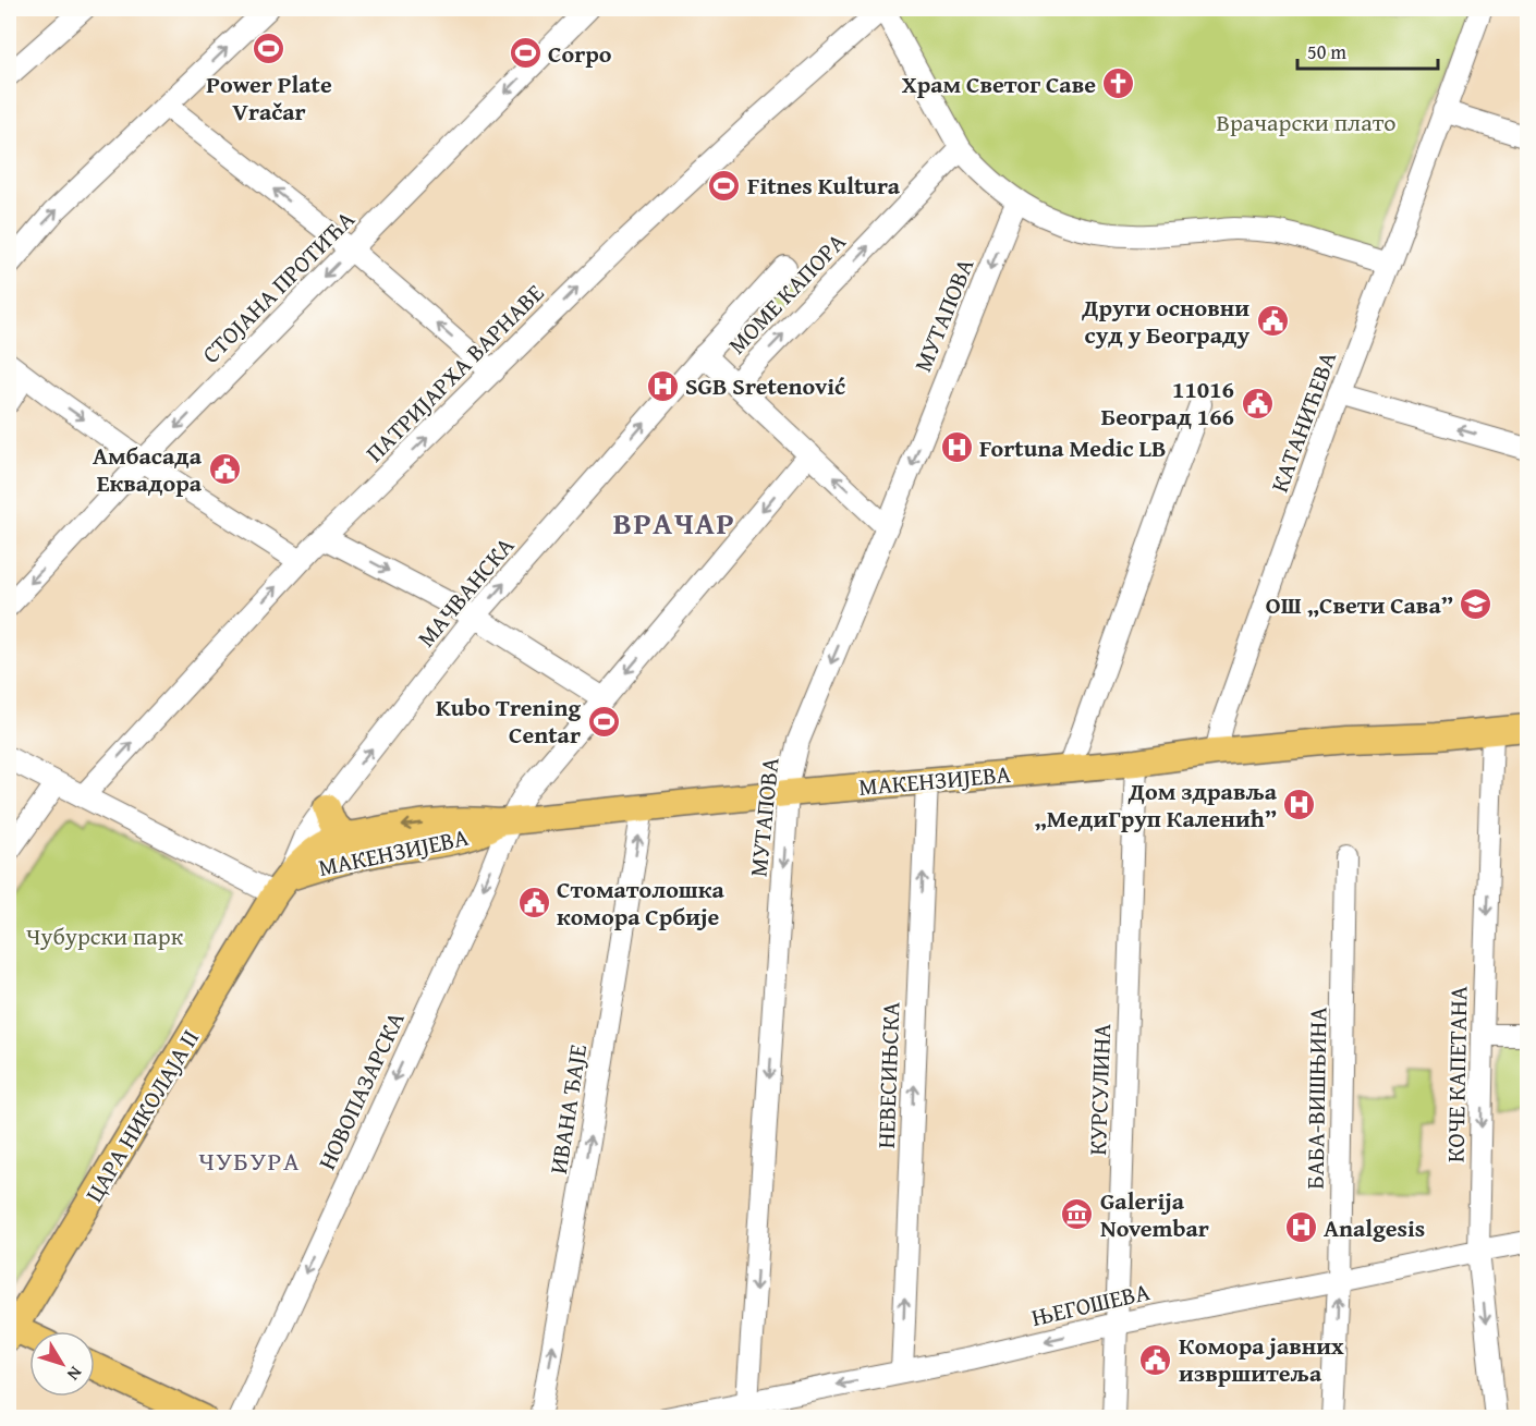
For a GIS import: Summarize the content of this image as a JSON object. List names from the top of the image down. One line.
{"streets":{"main road":["МАКЕНЗИЈЕВА","ЦАРА НИКОЛАЈА II"],"street":["СТОЈАНА ПРОТИЋА","МОМЕ КАПОРА","МУТАПОВА","ПАТРИЈАРХА ВАРНАВЕ","КАТАНИЋЕВА","МАЧВАНСКА","КОЧЕ КАПЕТАНА","НЕВЕСИЊСКА","КУРСУЛИНА","НОВОПАЗАРСКА","БАБА-ВИШЊИНА","ИВАНА ЂАЈЕ","ЊЕГОШЕВА"]},"crossings":[["МОМЕ КАПОРА","МАЧВАНСКА"],["МУТАПОВА","МАКЕНЗИЈЕВА"],["МУТАПОВА","ЊЕГОШЕВА"],["КАТАНИЋЕВА","МАКЕНЗИЈЕВА"],["МАЧВАНСКА","МАКЕНЗИЈЕВА"],["МАЧВАНСКА","ЦАРА НИКОЛАЈА II"],["МАКЕНЗИЈЕВА","КОЧЕ КАПЕТАНА"],["МАКЕНЗИЈЕВА","НЕВЕСИЊСКА"],["МАКЕНЗИЈЕВА","КУРСУЛИНА"],["МАКЕНЗИЈЕВА","НОВОПАЗАРСКА"],["МАКЕНЗИЈЕВА","ИВАНА ЂАЈЕ"],["МАКЕНЗИЈЕВА","ЦАРА НИКОЛАЈА II"],["КОЧЕ КАПЕТАНА","ЊЕГОШЕВА"],["НЕВЕСИЊСКА","ЊЕГОШЕВА"],["КУРСУЛИНА","ЊЕГОШЕВА"],["БАБА-ВИШЊИНА","ЊЕГОШЕВА"]],"one_way":["СТОЈАНА ПРОТИЋА","МУТАПОВА","ПАТРИЈАРХА ВАРНАВЕ","МАЧВАНСКА","КОЧЕ КАПЕТАНА","НЕВЕСИЊСКА","НОВОПАЗАРСКА","ИВАНА ЂАЈЕ","ЊЕГОШЕВА"],"districts":["ВРАЧАР","ЧУБУРА"],"parks":["Врачарски плато","Чубурски парк"],"places":{"sports":["Power Plate Vračar","Corpo","Fitnes Kultura","Kubo Trening Centar"],"church":["Храм Светог Саве"],"public building":["Други основни суд у Београду","11016 Београд 166","Амбасада Еквадора","Стоматолошка комора Србије","Комора јавних извршитеља"],"hospital":["SGB Sretenović","Fortuna Medic LB","Дом здравља „МедиГруп Каленић”","Analgesis"],"school or university":["ОШ „Свети Сава”"],"museum":["Galerija Novembar"]},"scale_bar":"50 m","north":"bottom right"}
